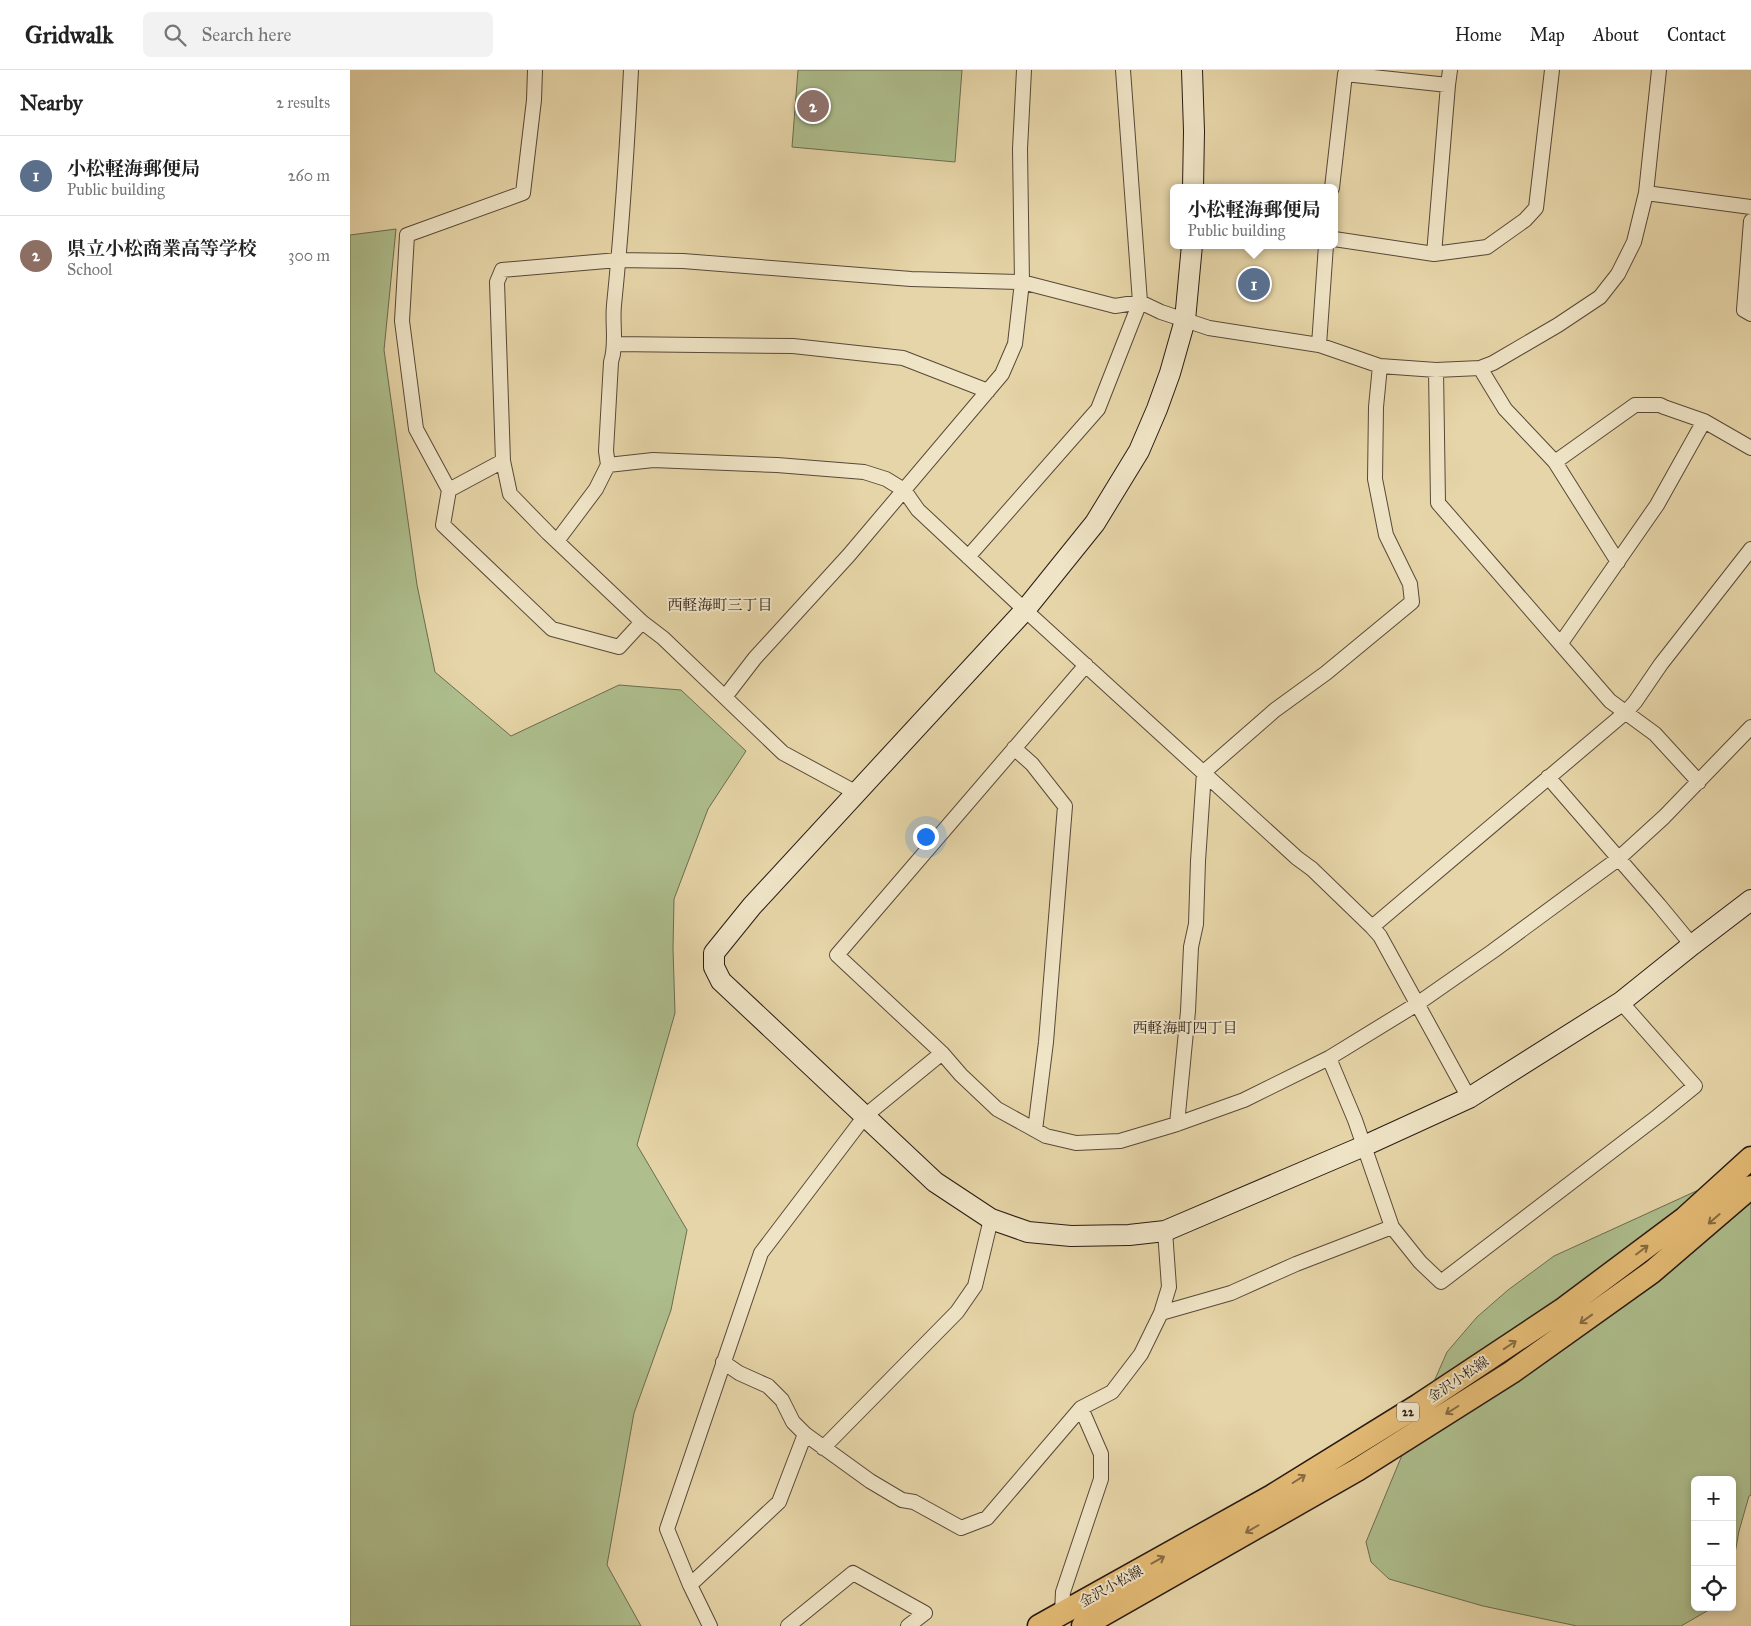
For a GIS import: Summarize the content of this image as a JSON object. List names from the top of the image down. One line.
{"streets":{"main road":["金沢小松線","22"]},"districts":["西軽海町三丁目","西軽海町四丁目"],"page":{"header":"Gridwalk","search":"Search here","nav":["Home","Map","About","Contact"],"heading":["Nearby","2 results"],"pins":["2","1"],"list":[{"mark":"1","name":"小松軽海郵便局","note":"Public building","value":"260 m"},{"mark":"2","name":"県立小松商業高等学校","note":"School","value":"300 m"}],"popup":["小松軽海郵便局","Public building"],"map_buttons":["+","−"]}}
